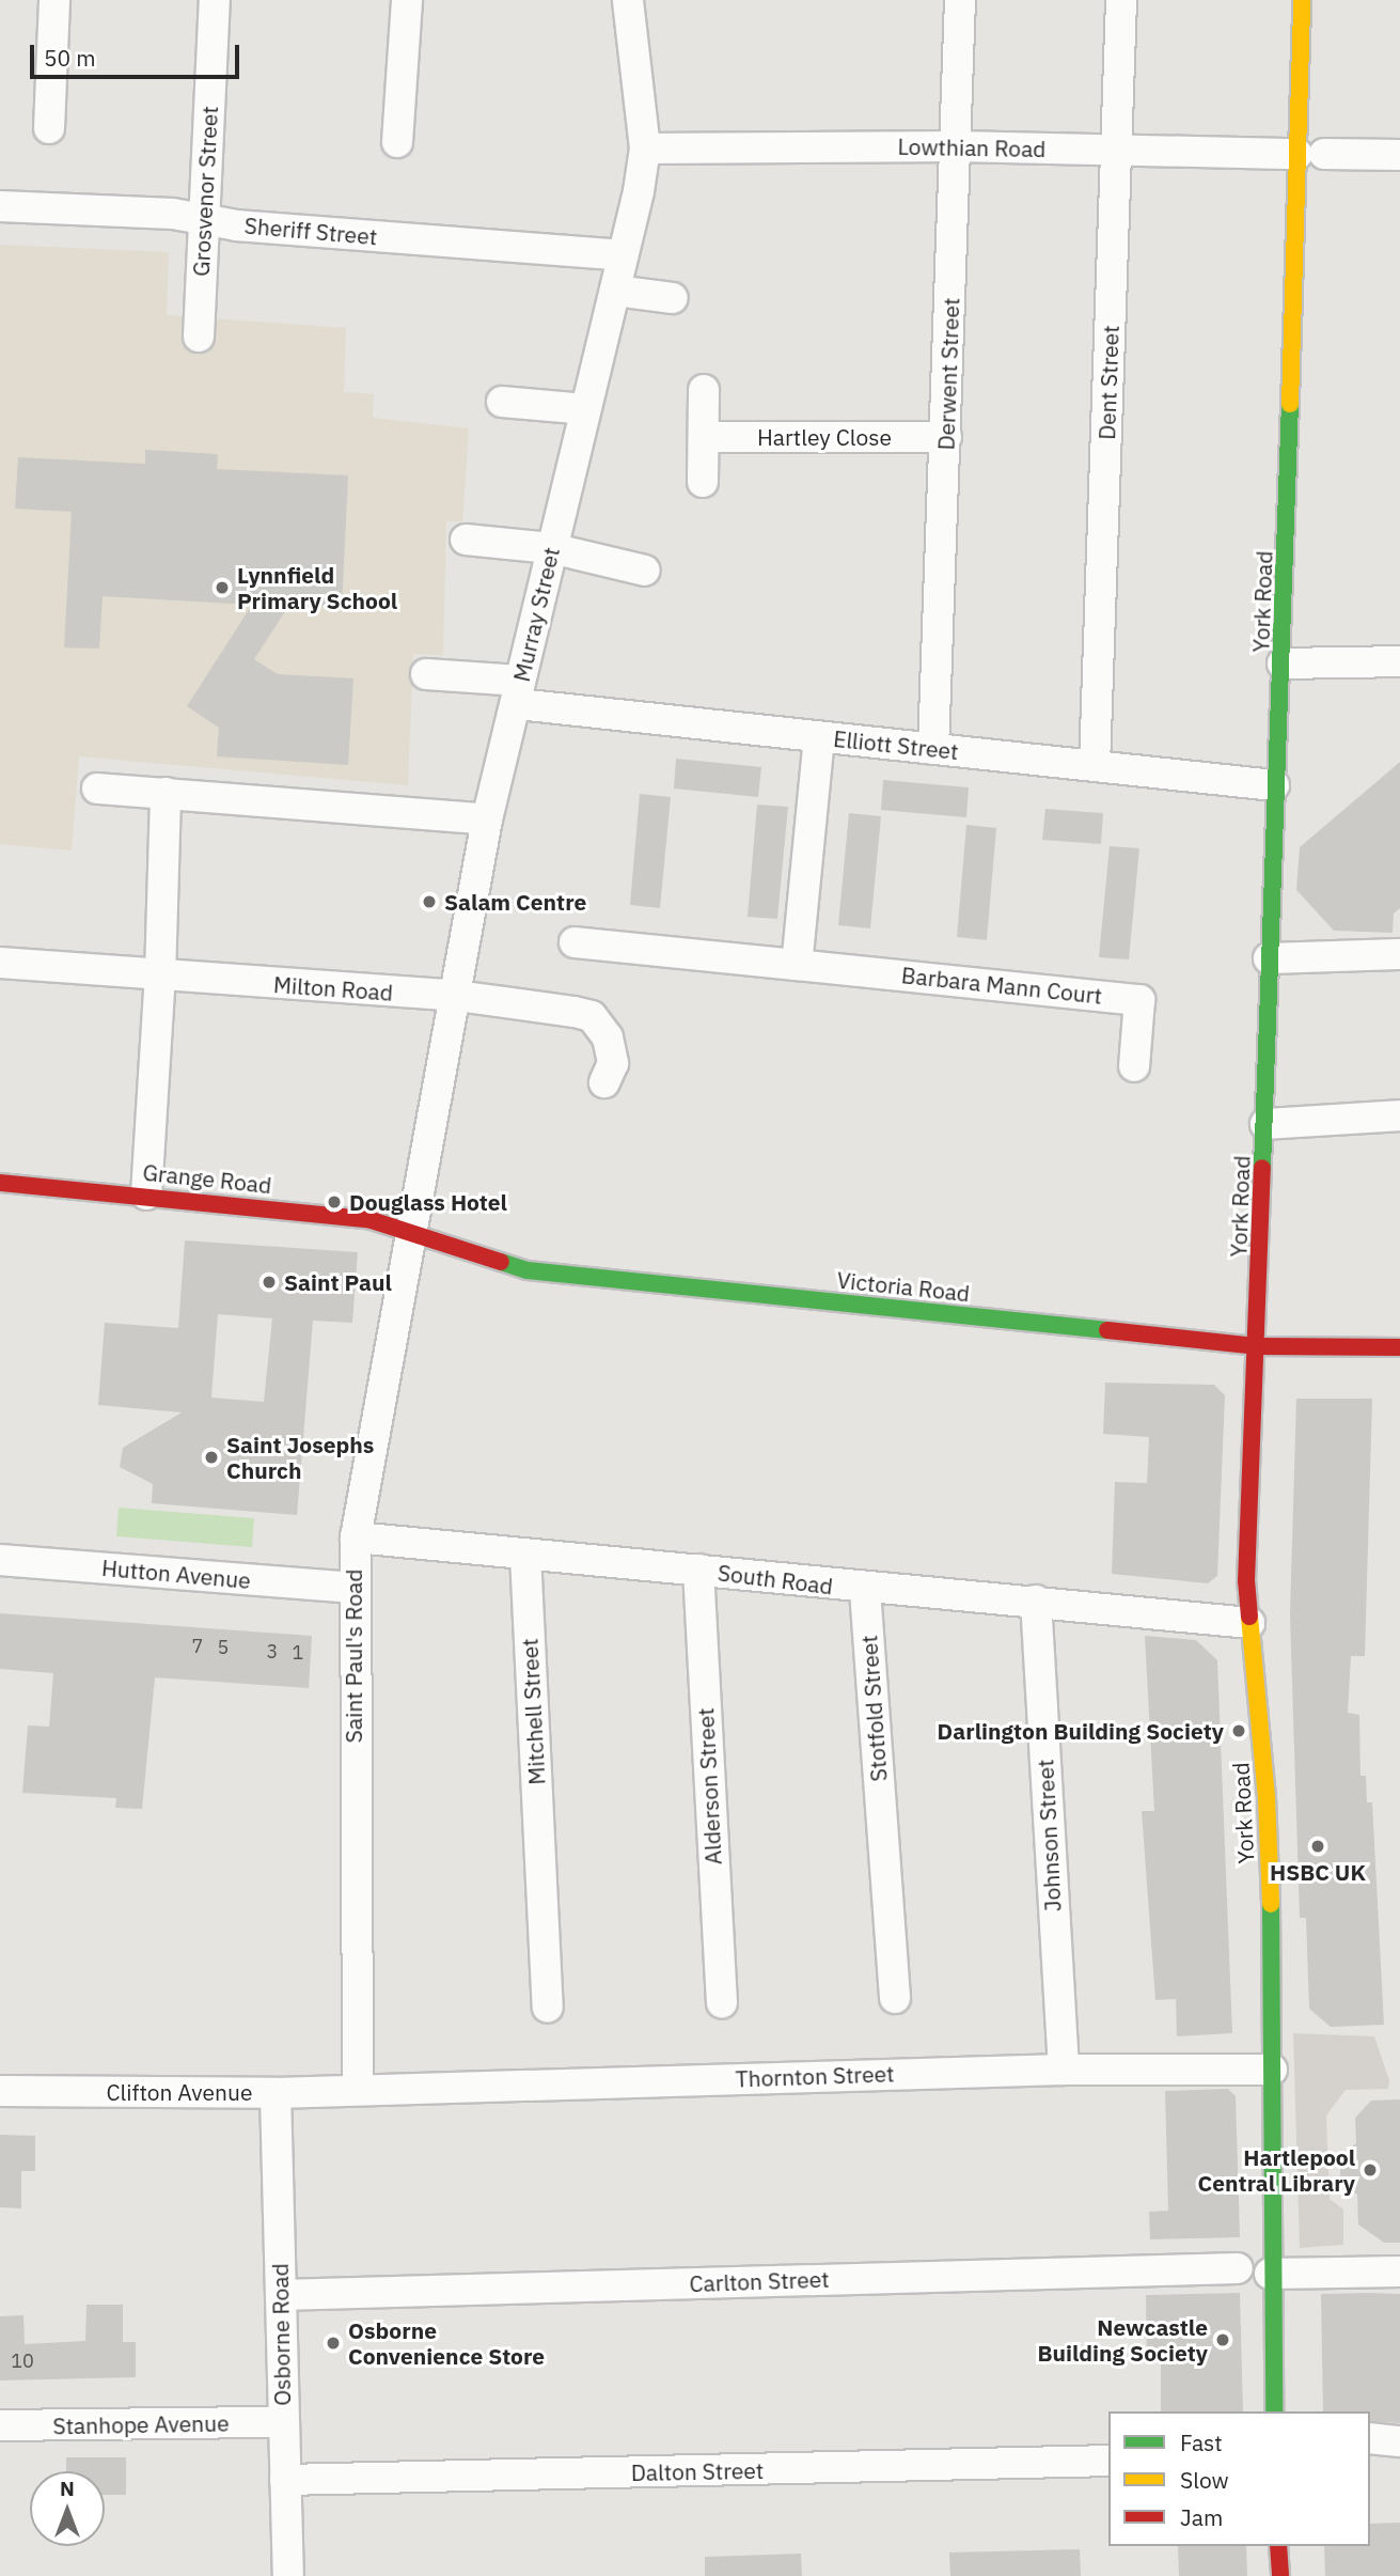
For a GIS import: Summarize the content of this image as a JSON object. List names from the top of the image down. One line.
{"streets":{"main road":["York Road","Grange Road","Victoria Road"],"street":["Lowthian Road","Grosvenor Street","Sheriff Street","Derwent Street","Dent Street","Hartley Close","Murray Street","Elliott Street","Barbara Mann Court","Milton Road","Hutton Avenue","South Road","Saint Paul's Road","Stotfold Street","Mitchell Street","Alderson Street","Johnson Street","Thornton Street","Clifton Avenue","Carlton Street","Osborne Road","Stanhope Avenue","Dalton Street"]},"crossings":[["Lowthian Road","Derwent Street"],["Lowthian Road","Dent Street"],["Lowthian Road","York Road"],["Lowthian Road","Murray Street"],["Grosvenor Street","Sheriff Street"],["Sheriff Street","Murray Street"],["Derwent Street","Hartley Close"],["Derwent Street","Elliott Street"],["Dent Street","Elliott Street"],["York Road","Elliott Street"],["York Road","Victoria Road"],["York Road","South Road"],["York Road","Thornton Street"],["Murray Street","Elliott Street"],["Murray Street","Milton Road"],["Murray Street","Grange Road"],["Murray Street","Victoria Road"],["Murray Street","Saint Paul's Road"],["Grange Road","Victoria Road"],["Grange Road","Saint Paul's Road"],["Victoria Road","Saint Paul's Road"],["Hutton Avenue","Saint Paul's Road"],["South Road","Saint Paul's Road"],["South Road","Stotfold Street"],["South Road","Mitchell Street"],["South Road","Alderson Street"],["South Road","Johnson Street"],["Saint Paul's Road","Thornton Street"],["Saint Paul's Road","Clifton Avenue"],["Johnson Street","Thornton Street"],["Thornton Street","Clifton Avenue"],["Clifton Avenue","Osborne Road"],["Carlton Street","Osborne Road"],["Osborne Road","Stanhope Avenue"],["Osborne Road","Dalton Street"]],"places":["Lynnfield Primary School","Salam Centre","Douglass Hotel","Saint Paul","Saint Josephs Church","Darlington Building Society","HSBC UK","Hartlepool Central Library","Newcastle Building Society","Osborne Convenience Store"],"house_numbers":["7","5","3","1","10"],"legend":["Fast","Slow","Jam"],"scale_bar":"50 m","north":"top"}
